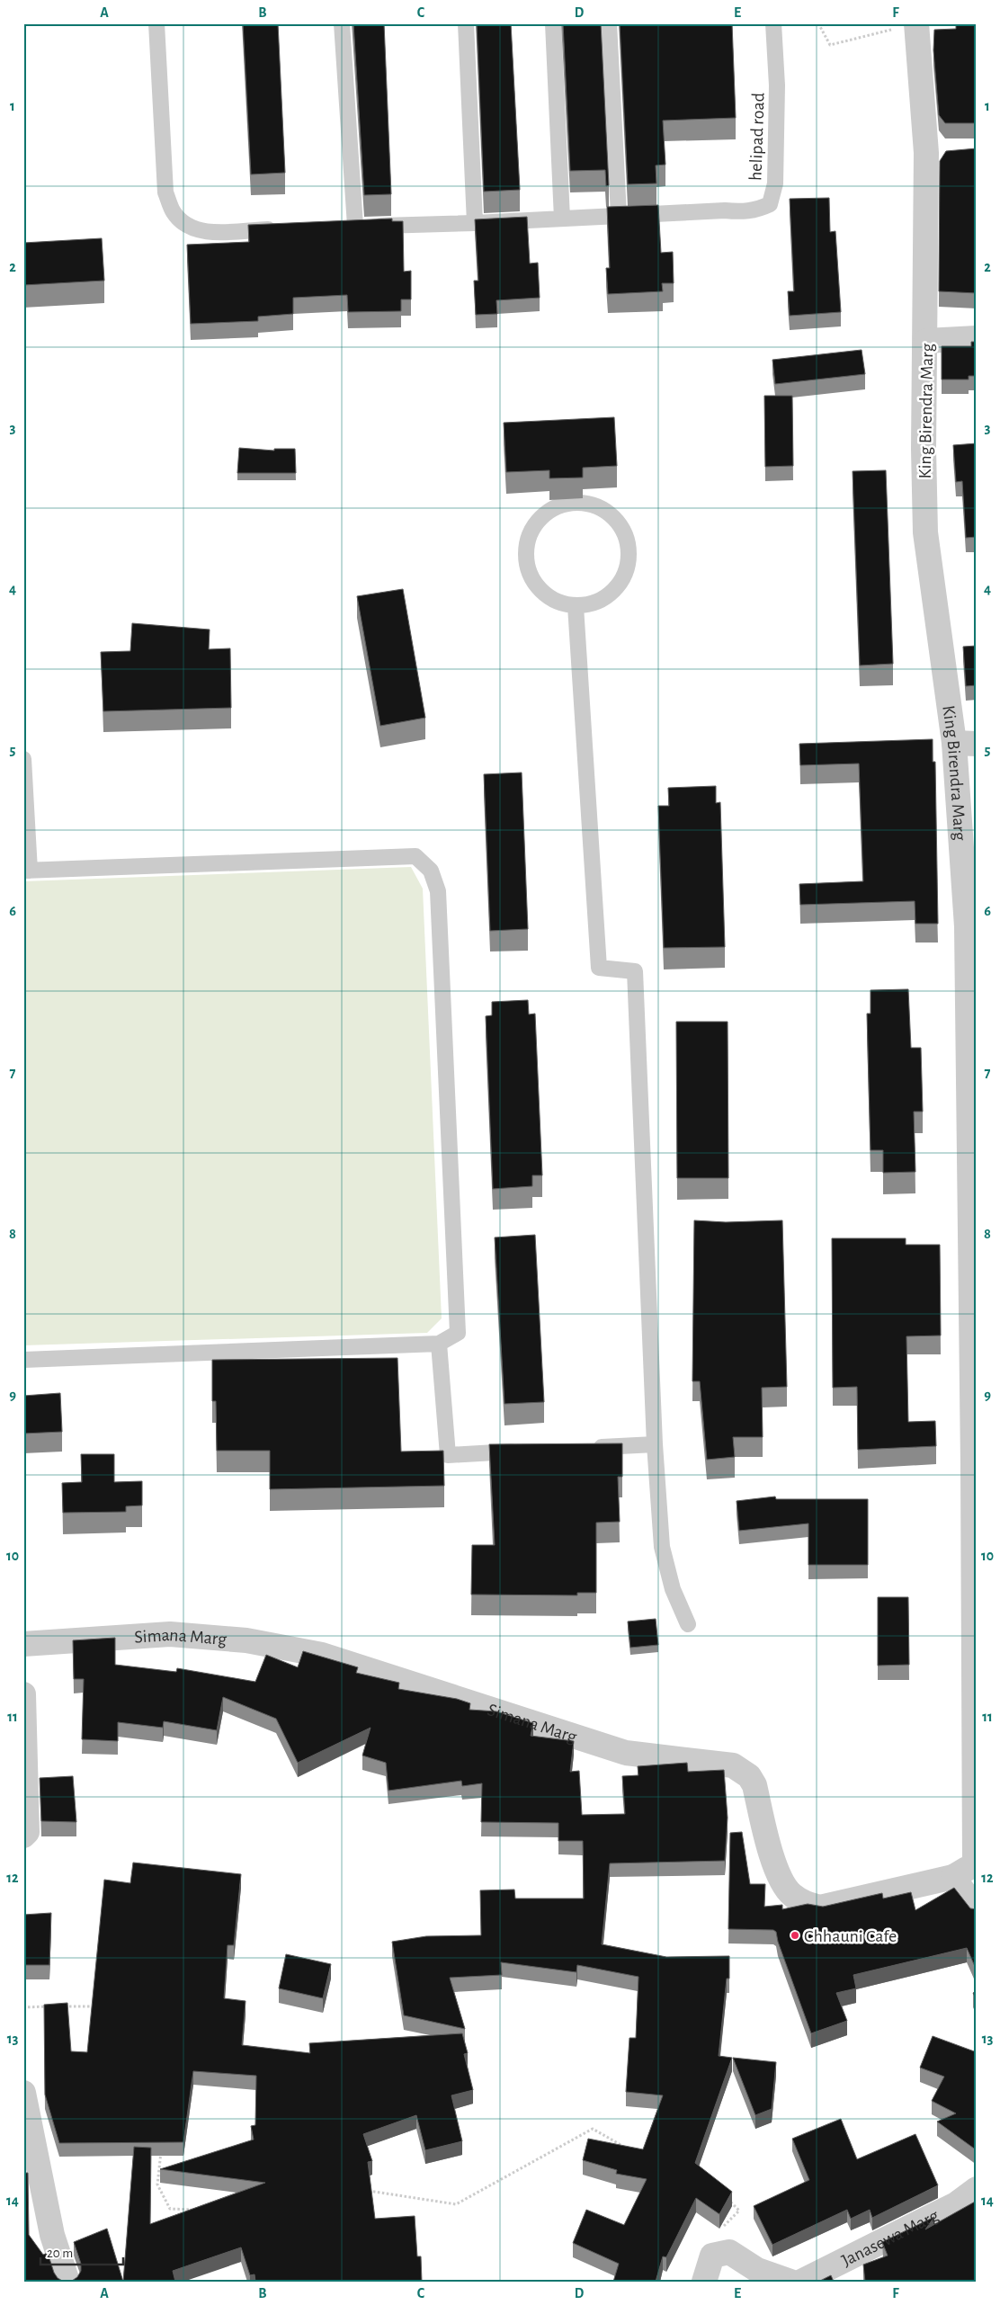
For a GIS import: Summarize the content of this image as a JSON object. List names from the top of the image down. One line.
{"streets":{"street":["King Birendra Marg","Simana Marg","Janasewa Marg"],"lane":["helipad road"]},"crossings":[["King Birendra Marg","Simana Marg"]],"places":["Chhauni Cafe"],"scale_bar":"20 m","grid":{"columns":["A","B","C","D","E","F"],"rows":["1","2","3","4","5","6","7","8","9","10","11","12","13","14"]}}
